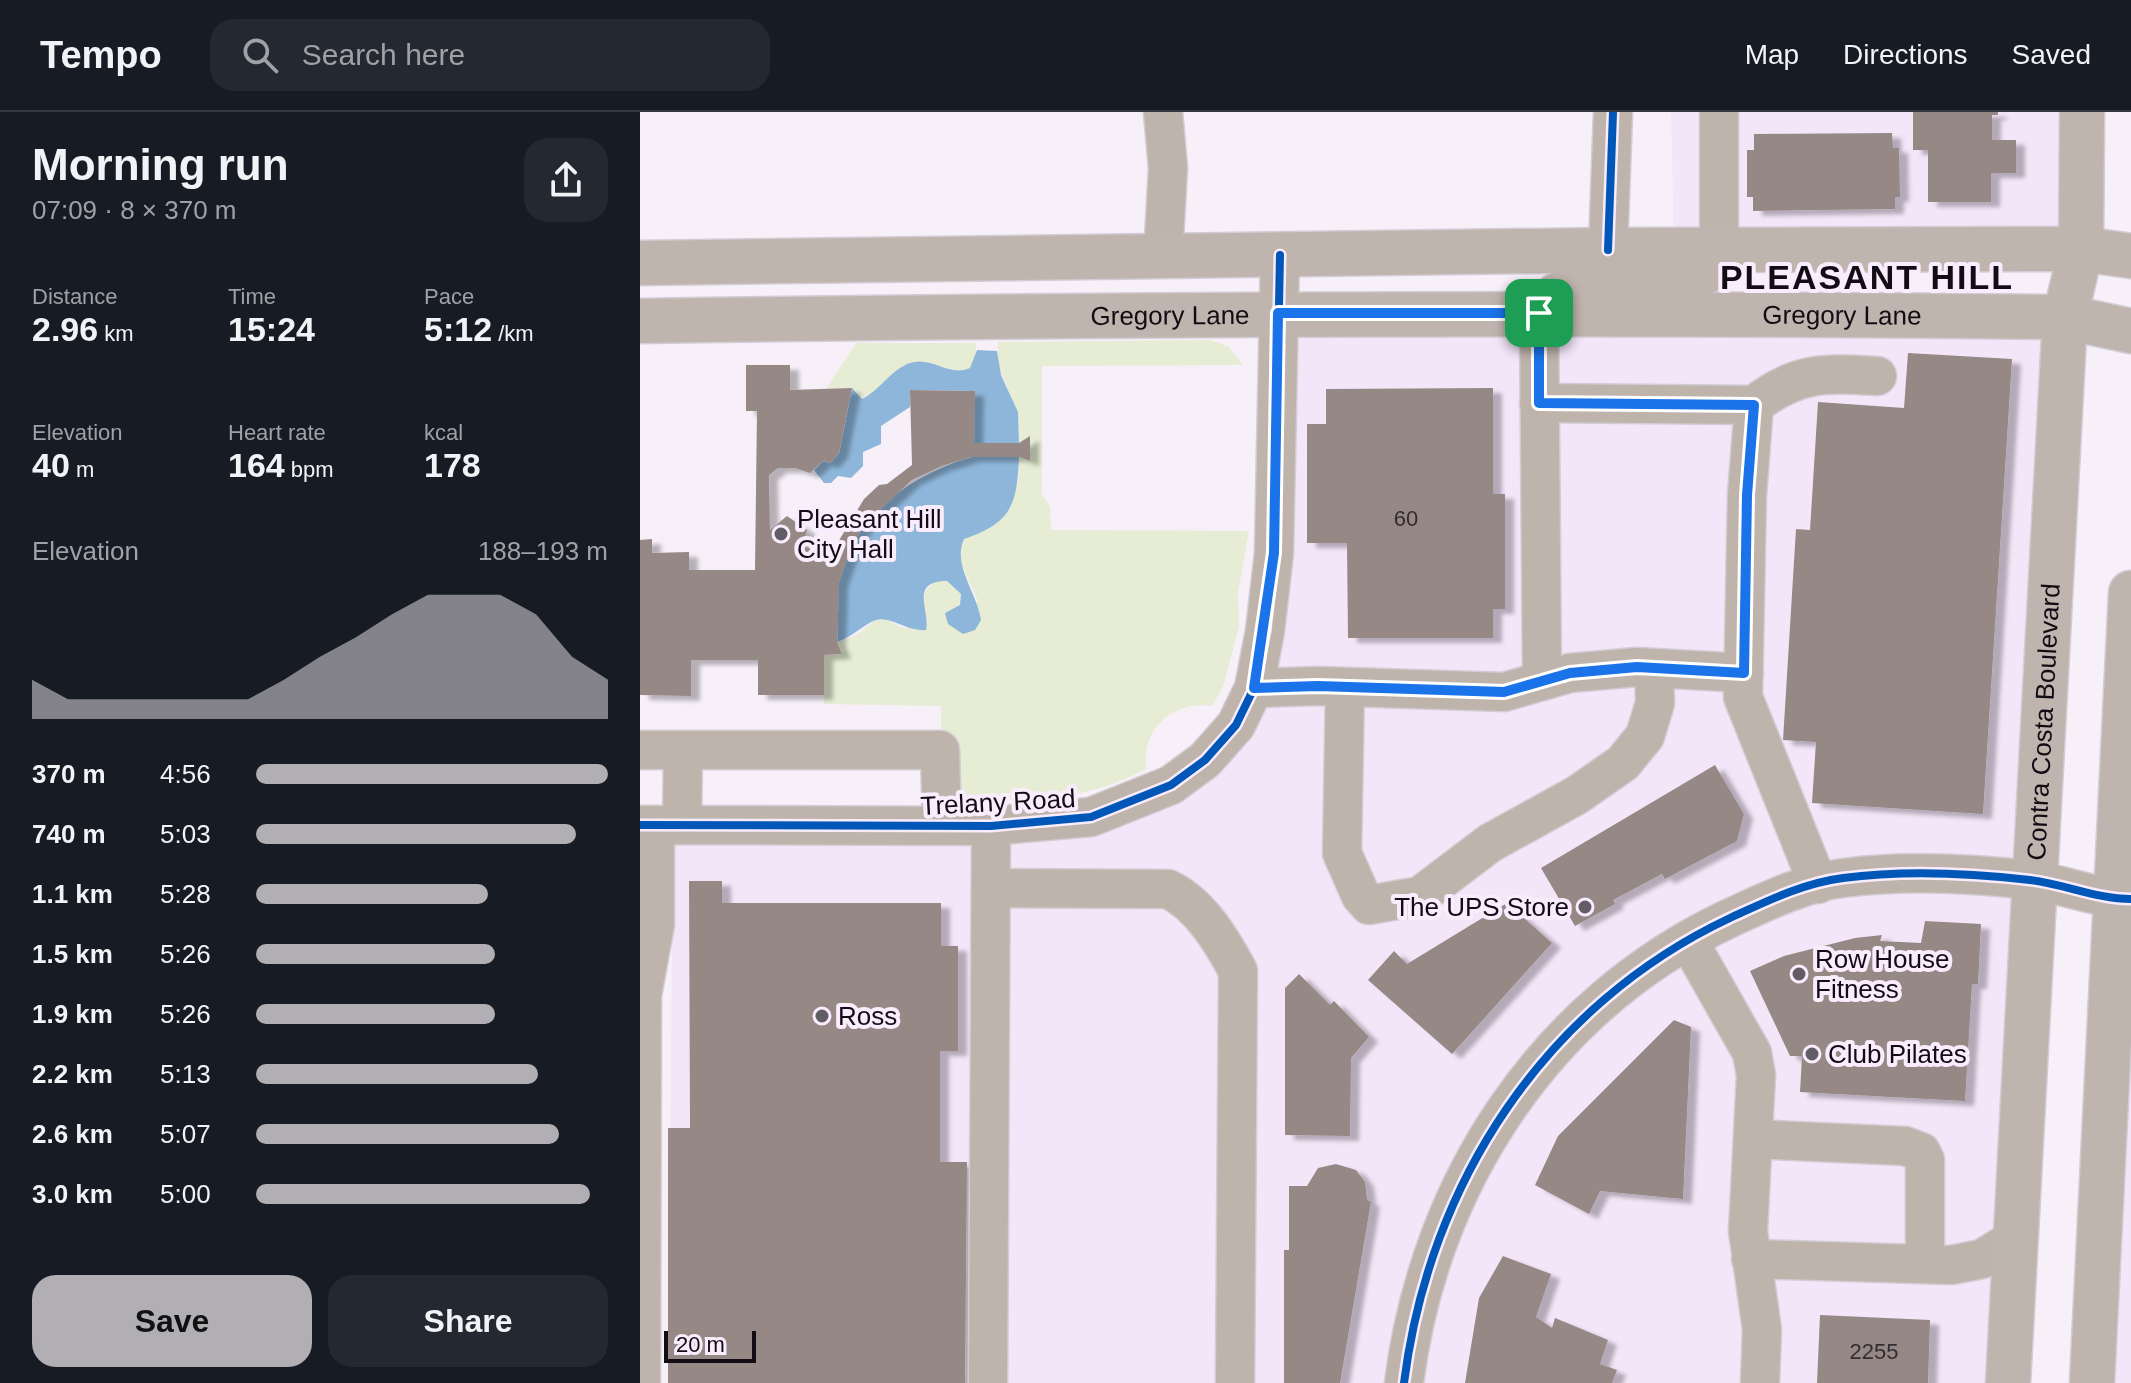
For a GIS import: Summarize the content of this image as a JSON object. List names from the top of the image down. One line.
{"streets":{"main road":["Gregory Lane","Contra Costa Boulevard"],"street":["Trelany Road"]},"crossings":[["Gregory Lane","Contra Costa Boulevard"],["Gregory Lane","Trelany Road"]],"districts":["PLEASANT HILL"],"places":["Pleasant Hill City Hall","The UPS Store","Row House Fitness","Ross","Club Pilates"],"house_numbers":["60","2255"],"scale_bar":"20 m","page":{"header":"Tempo","search":"Search here","nav":["Map","Directions","Saved"],"heading":["Morning run","07:09 · 8 × 370 m"],"stats":[["Distance","2.96 km"],["Time","15:24"],["Pace","5:12 /km"],["Elevation","40 m"],["Heart rate","164 bpm"],["kcal","178"]],"chart":["Elevation","188–193 m"],"list":[{"name":"370 m","note":"4:56"},{"name":"740 m","note":"5:03"},{"name":"1.1 km","note":"5:28"},{"name":"1.5 km","note":"5:26"},{"name":"1.9 km","note":"5:26"},{"name":"2.2 km","note":"5:13"},{"name":"2.6 km","note":"5:07"},{"name":"3.0 km","note":"5:00"}],"buttons":["Save","Share"],"scale":"20 m"}}
